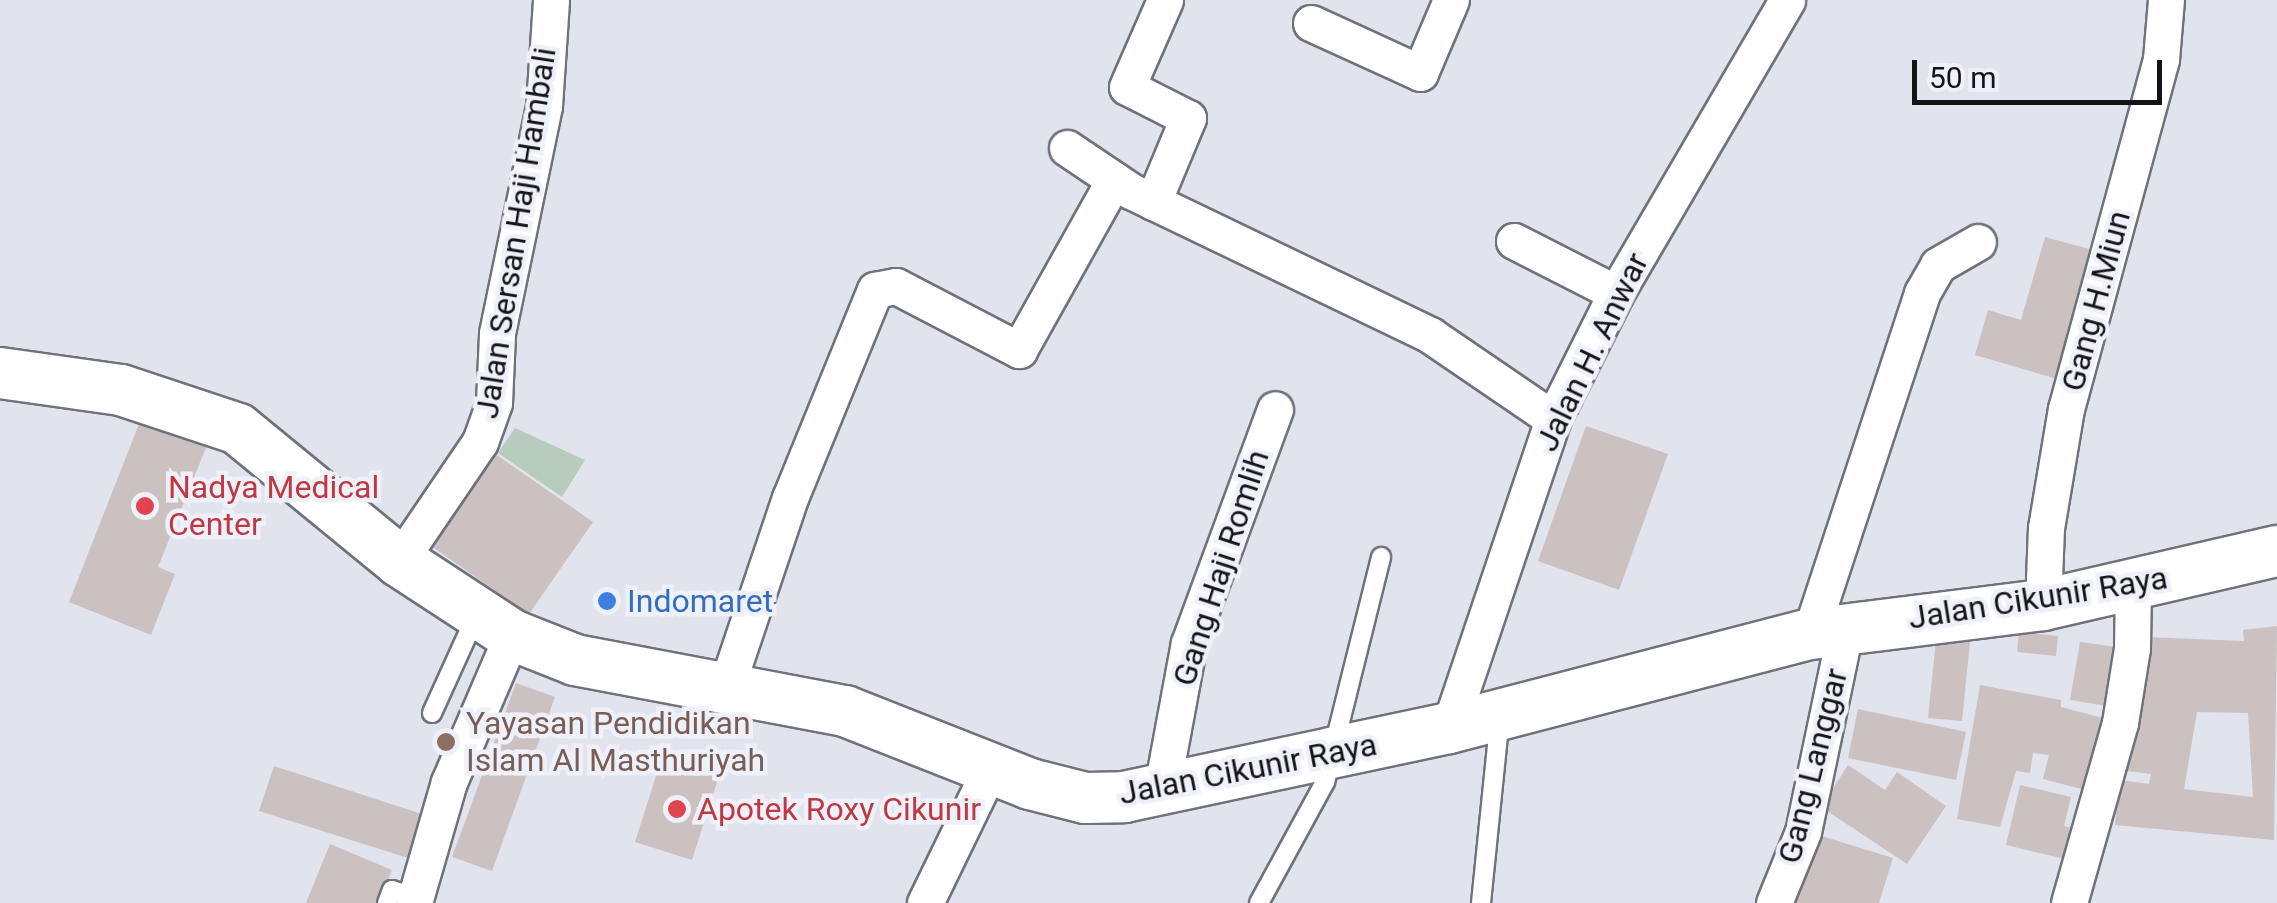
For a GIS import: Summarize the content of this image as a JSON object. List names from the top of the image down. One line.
{"streets":{"street":["Jalan Sersan Haji Hambali","Gang H.Miun","Jalan H. Anwar","Gang Haji Romlih","Jalan Cikunir Raya","Gang Langgar"]},"crossings":[["Jalan Sersan Haji Hambali","Jalan Cikunir Raya"],["Gang H.Miun","Jalan Cikunir Raya"],["Jalan H. Anwar","Jalan Cikunir Raya"],["Gang Haji Romlih","Jalan Cikunir Raya"],["Jalan Cikunir Raya","Gang Langgar"]],"places":["Nadya Medical Center","Indomaret","Yayasan Pendidikan Islam Al Masthuriyah","Apotek Roxy Cikunir"],"scale_bar":"50 m"}
